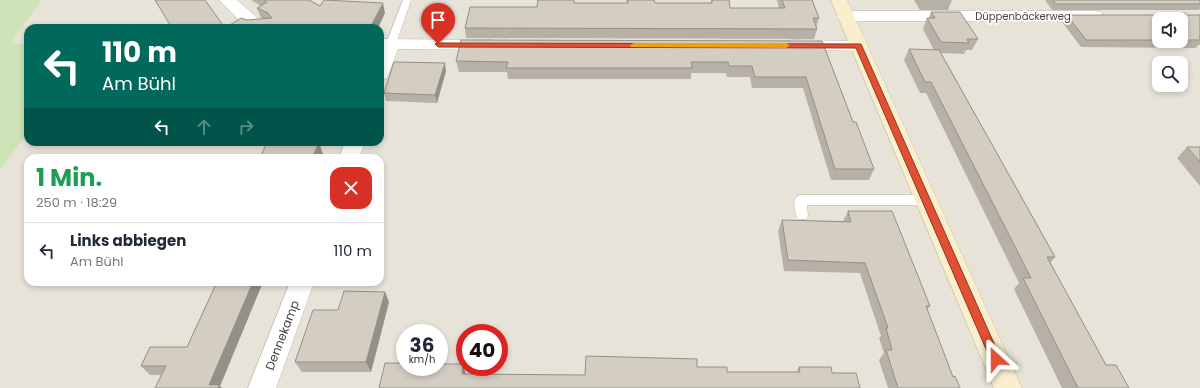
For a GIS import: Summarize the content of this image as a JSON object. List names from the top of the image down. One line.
{"streets":{"street":["Düppenbäckerweg","Dennekamp"]},"page":{"turn":["110 m","Am Bühl"],"heading":["1 Min.","250 m · 18:29"],"list":[{"name":"Links abbiegen","note":"Am Bühl","value":"110 m"}],"speed":"36 km/h","limit":"40"}}
